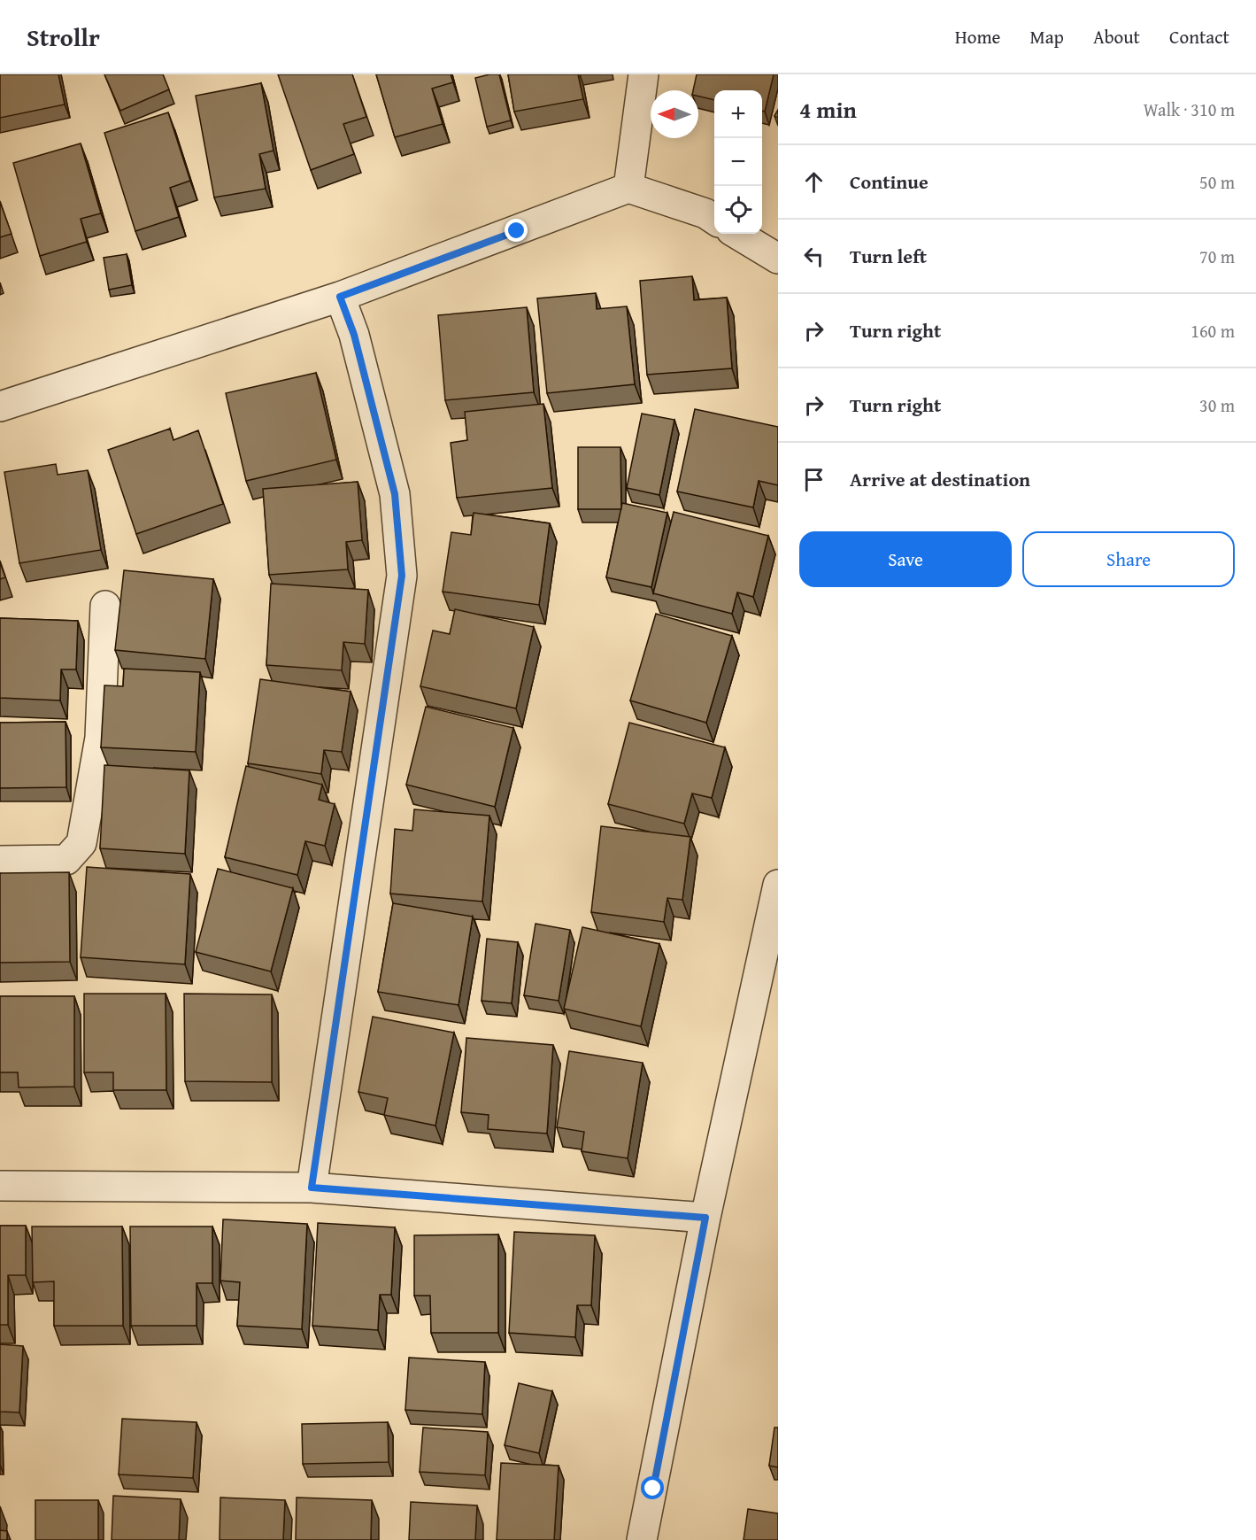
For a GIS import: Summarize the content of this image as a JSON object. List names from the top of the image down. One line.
{"north":"left","page":{"header":"Strollr","nav":["Home","Map","About","Contact"],"heading":["4 min","Walk · 310 m"],"map_buttons":["+","−"],"list":[["Continue","50 m"],["Turn left","70 m"],["Turn right","160 m"],["Turn right","30 m"],"Arrive at destination"],"buttons":["Save","Share"]}}
